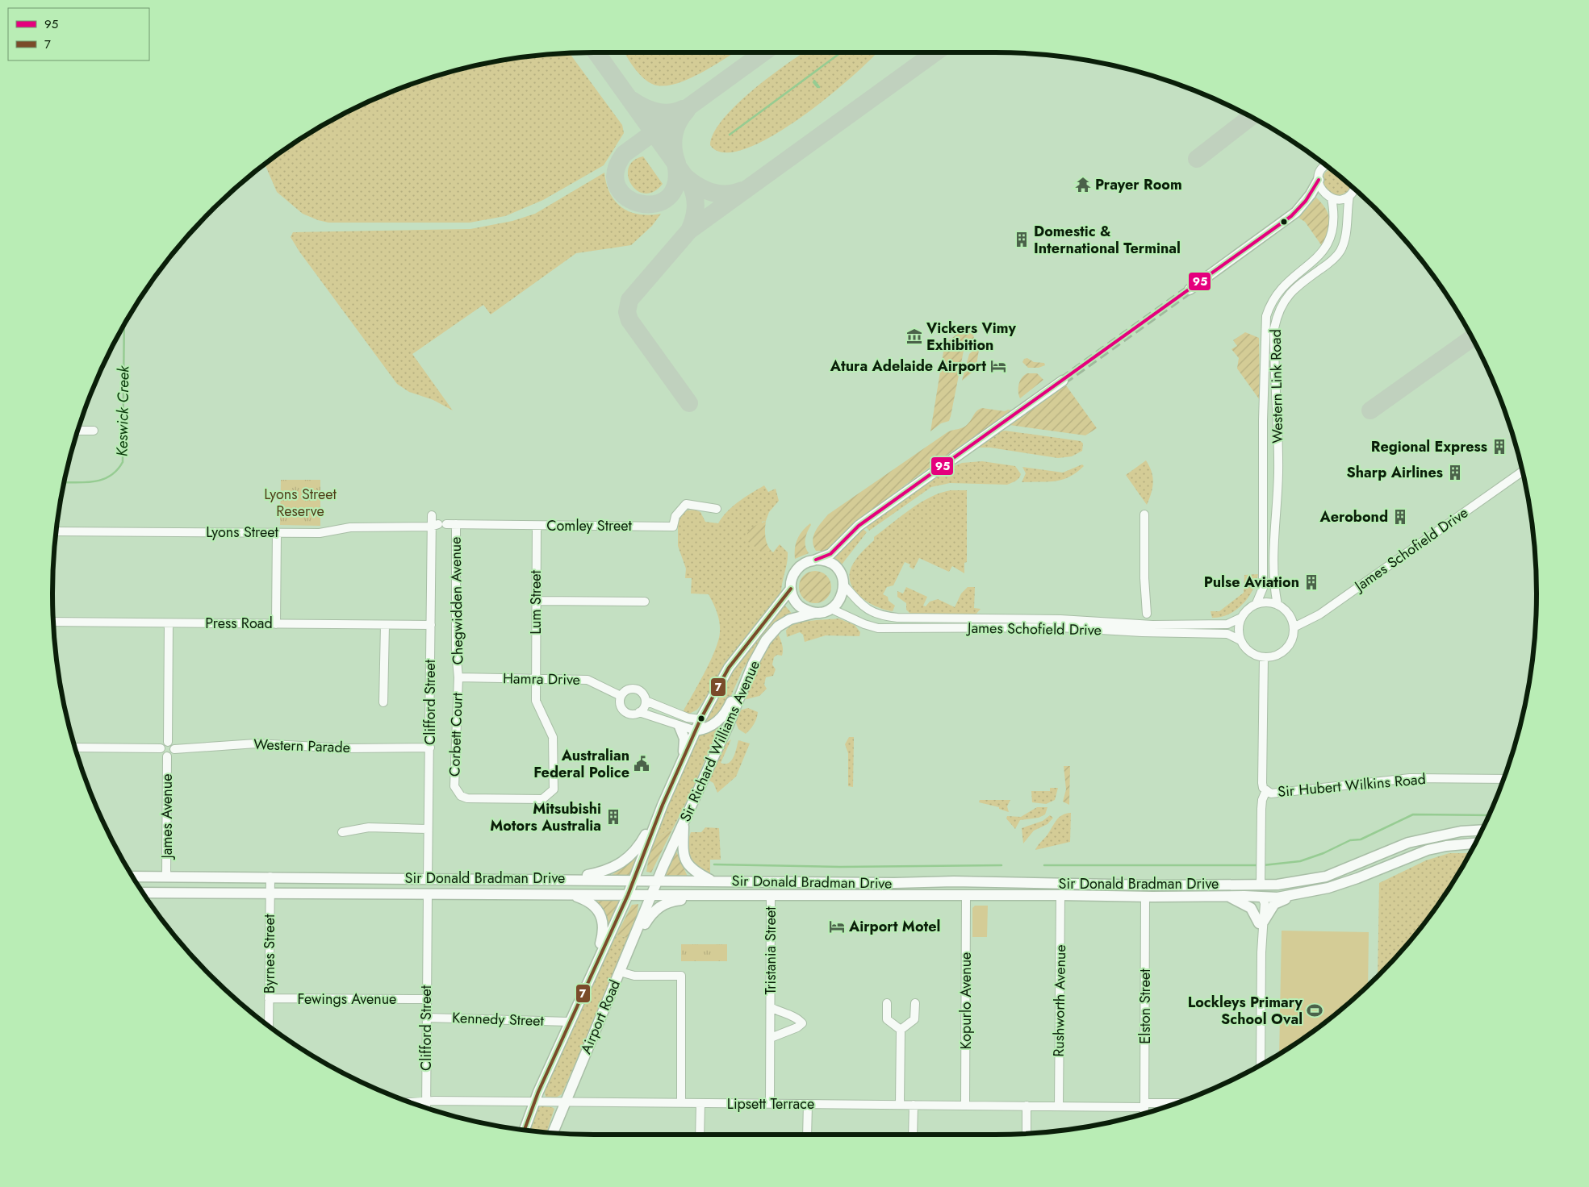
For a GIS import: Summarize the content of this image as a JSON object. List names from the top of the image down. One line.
{"streets":{"main road":["Sir Richard Williams Avenue","Sir Donald Bradman Drive","Airport Road"],"street":["Western Link Road","Comley Street","Lyons Street","James Schofield Drive","Chegwidden Avenue","Lum Street","Press Road","Hamra Drive","Clifford Street","Corbett Court","Western Parade","Sir Hubert Wilkins Road","James Avenue","Tristania Street","Byrnes Street","Fewings Avenue","Kopurlo Avenue","Rushworth Avenue","Elston Street","Kennedy Street","Lipsett Terrace"]},"crossings":[["Western Link Road","James Schofield Drive"],["Comley Street","Lyons Street"],["Comley Street","Chegwidden Avenue"],["Comley Street","Lum Street"],["Comley Street","Clifford Street"],["Lyons Street","Clifford Street"],["James Schofield Drive","Sir Richard Williams Avenue"],["Chegwidden Avenue","Hamra Drive"],["Chegwidden Avenue","Corbett Court"],["Lum Street","Hamra Drive"],["Lum Street","Corbett Court"],["Press Road","Clifford Street"],["Hamra Drive","Corbett Court"],["Clifford Street","Western Parade"],["Clifford Street","Sir Donald Bradman Drive"],["Clifford Street","Fewings Avenue"],["Clifford Street","Kennedy Street"],["Clifford Street","Lipsett Terrace"],["Sir Richard Williams Avenue","Sir Donald Bradman Drive"],["Sir Richard Williams Avenue","Airport Road"],["Western Parade","James Avenue"],["James Avenue","Sir Donald Bradman Drive"],["Sir Donald Bradman Drive","Tristania Street"],["Sir Donald Bradman Drive","Byrnes Street"],["Sir Donald Bradman Drive","Kopurlo Avenue"],["Sir Donald Bradman Drive","Rushworth Avenue"],["Sir Donald Bradman Drive","Elston Street"],["Sir Donald Bradman Drive","Airport Road"],["Tristania Street","Lipsett Terrace"],["Byrnes Street","Fewings Avenue"],["Kopurlo Avenue","Lipsett Terrace"],["Rushworth Avenue","Lipsett Terrace"],["Elston Street","Lipsett Terrace"],["Airport Road","Kennedy Street"],["Airport Road","Lipsett Terrace"]],"water":["Keswick Creek"],"parks":["Lyons Street Reserve"],"places":{"temple":["Prayer Room"],"building":["Domestic & International Terminal","Regional Express","Sharp Airlines","Aerobond","Pulse Aviation","Mitsubishi Motors Australia"],"museum":["Vickers Vimy Exhibition"],"hotel":["Atura Adelaide Airport","Airport Motel"],"public building":["Australian Federal Police"],"sports":["Lockleys Primary School Oval"]},"lines":["transit line 95","transit line 7"],"legend":["95","7"]}
